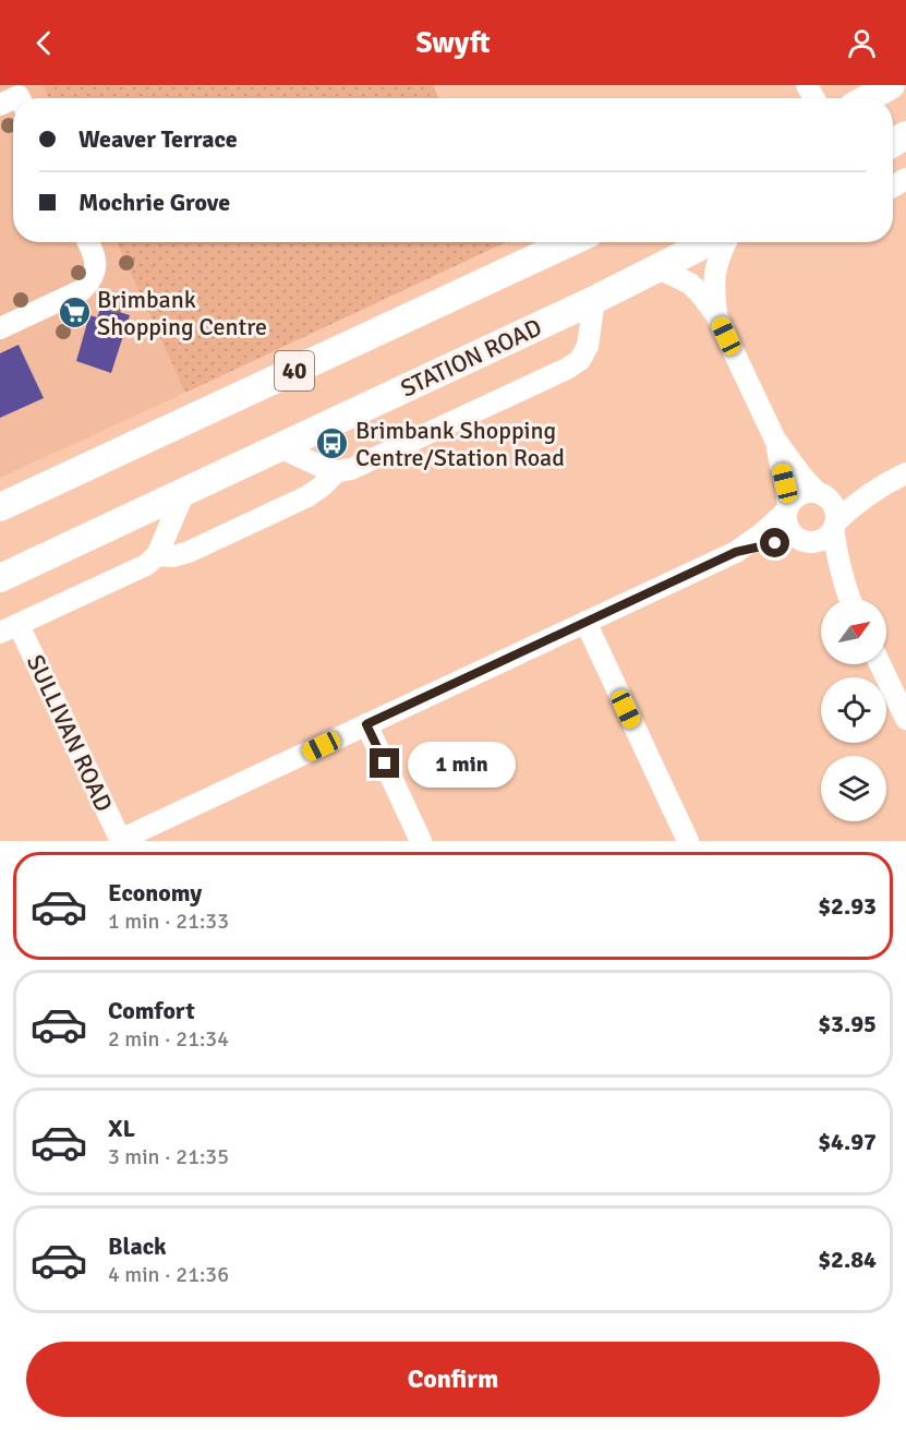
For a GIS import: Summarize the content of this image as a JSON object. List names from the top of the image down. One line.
{"streets":{"main road":["STATION ROAD","40"],"street":["SULLIVAN ROAD"]},"places":{"supermarket":["Brimbank Shopping Centre"],"bus stop":["Brimbank Shopping Centre/Station Road"]},"north":"top right","page":{"header":"Swyft","banner":["Weaver Terrace","Mochrie Grove"],"bubble":"1 min","list":[{"name":"Economy","note":"1 min · 21:33","value":"$2.93"},{"name":"Comfort","note":"2 min · 21:34","value":"$3.95"},{"name":"XL","note":"3 min · 21:35","value":"$4.97"},{"name":"Black","note":"4 min · 21:36","value":"$2.84"}],"buttons":"Confirm"}}
